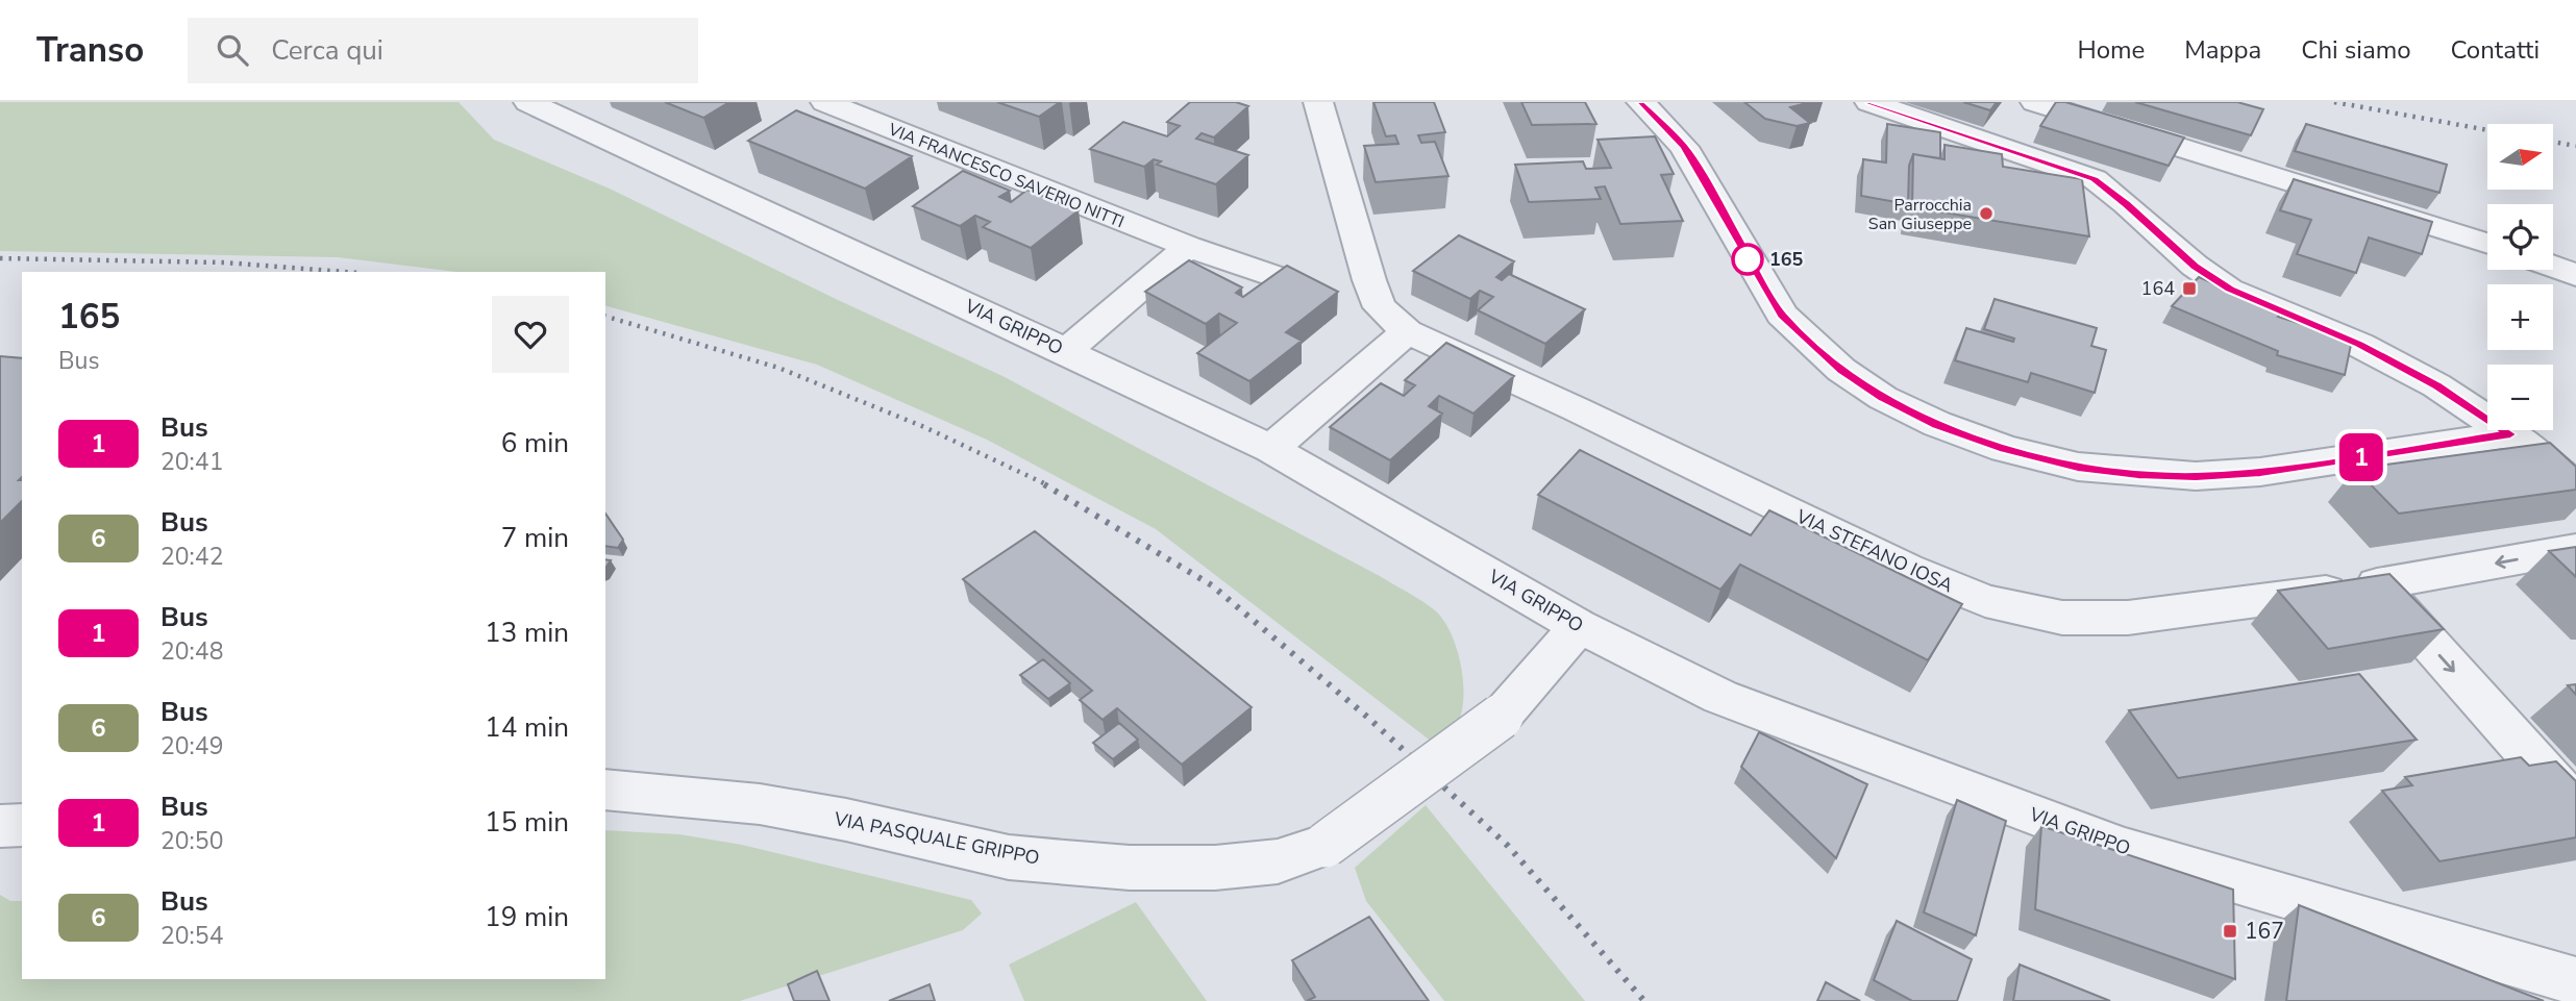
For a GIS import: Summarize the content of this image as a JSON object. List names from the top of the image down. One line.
{"streets":{"street":["VIA FRANCESCO SAVERIO NITTI","VIA GRIPPO","VIA STEFANO IOSA","VIA PASQUALE GRIPPO"]},"crossings":[["VIA GRIPPO","VIA PASQUALE GRIPPO"]],"places":{"other":["Parrocchia San Giuseppe","165"],"transit":["164","167"]},"lines":["bus line 1"],"north":"right","page":{"header":"Transo","search":"Cerca qui","nav":["Home","Mappa","Chi siamo","Contatti"],"on_map":"1","map_buttons":["+","−"],"heading":["165","Bus"],"list":[{"mark":"1","name":"Bus","note":"20:41","value":"6 min"},{"mark":"6","name":"Bus","note":"20:42","value":"7 min"},{"mark":"1","name":"Bus","note":"20:48","value":"13 min"},{"mark":"6","name":"Bus","note":"20:49","value":"14 min"},{"mark":"1","name":"Bus","note":"20:50","value":"15 min"},{"mark":"6","name":"Bus","note":"20:54","value":"19 min"}]}}
